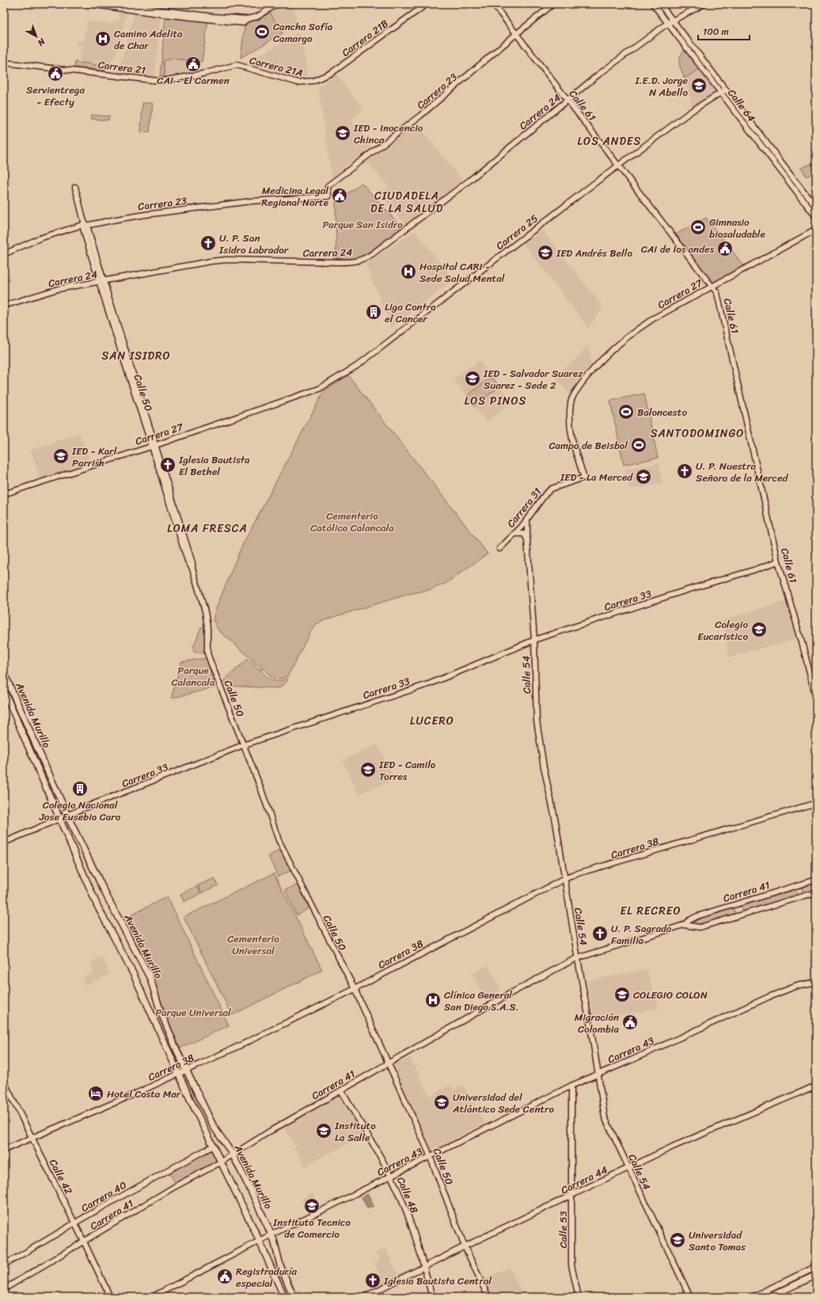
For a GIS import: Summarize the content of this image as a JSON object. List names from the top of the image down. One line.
{"streets":{"main road":["Avenida Murillo"],"street":["Carrera 21B","Carrera 21A","Carrera 21","Carrera 23","Calle 61","Calle 64","Carrera 24","Carrera 25","Carrera 27","Calle 50","Carrera 31","Carrera 33","Calle 54","Carrera 38","Carrera 41","Carrera 43","Calle 42","Carrera 44","Calle 48","Carrera 40","Calle 53"]},"crossings":[["Carrera 21B","Carrera 21A"],["Carrera 21A","Carrera 21"],["Carrera 23","Calle 61"],["Carrera 23","Calle 50"],["Calle 61","Carrera 24"],["Calle 61","Carrera 25"],["Calle 61","Carrera 27"],["Calle 61","Carrera 33"],["Calle 64","Carrera 24"],["Calle 64","Carrera 25"],["Carrera 24","Calle 50"],["Carrera 25","Carrera 27"],["Carrera 27","Calle 50"],["Carrera 27","Carrera 31"],["Calle 50","Carrera 33"],["Calle 50","Carrera 38"],["Calle 50","Carrera 41"],["Calle 50","Carrera 43"],["Calle 50","Carrera 44"],["Carrera 31","Calle 54"],["Carrera 33","Calle 54"],["Carrera 33","Avenida Murillo"],["Calle 54","Carrera 38"],["Calle 54","Carrera 41"],["Calle 54","Carrera 43"],["Calle 54","Carrera 44"],["Avenida Murillo","Carrera 38"],["Avenida Murillo","Carrera 41"],["Avenida Murillo","Carrera 43"],["Avenida Murillo","Carrera 40"],["Carrera 38","Calle 42"],["Carrera 41","Calle 42"],["Carrera 41","Calle 48"],["Carrera 43","Calle 48"],["Carrera 43","Calle 53"],["Calle 42","Carrera 40"],["Carrera 44","Calle 48"],["Carrera 44","Calle 53"]],"districts":["LOS ANDES","CIUDADELA DE LA SALUD","SAN ISIDRO","LOS PINOS","SANTODOMINGO","LOMA FRESCA","LUCERO","EL RECREO"],"parks":["Parque San Isidro","Cementerio Católico Calancala","Parque Calancala","Cementerio Universal","Parque Universal"],"places":{"sports":["Cancha Sofía Camargo","Gimnasio biosaludable","Baloncesto","Campo de Beisbol"],"hospital":["Camino Adelita de Char","Hospital CARI - Sede Salud Mental","Clínica General San Diego S.A.S."],"public building":["CAI - El Carmen","Servientrega - Efecty","Medicina Legal Regional Norte","CAI de los andes","Migración Colombia","Registraduría especial"],"school or university":["I.E.D. Jorge N Abello","IED - Inocencio Chinca","IED Andrés Bello","IED - Salvador Suarez Suarez - Sede 2","IED - Karl Parrish","IED - La Merced","Colegio Eucaristico","IED - Camilo Torres","COLEGIO COLON","Universidad del Atlántico Sede Centro","Instituto La Salle","Instituto Tecnico de Comercio","Universidad Santo Tomas"],"church":["U. P. San Isidro Labrador","Iglesia Bautista El Bethel","U. P. Nuestra Señora de la Merced","U. P. Sagrada Familia","Iglesia Bautista Central"],"building":["Liga Contra el Cancer","Colegio Nacional Jose Eusebio Caro"],"hotel":["Hotel Costa Mar"]},"scale_bar":"100 m","north":"bottom right"}
